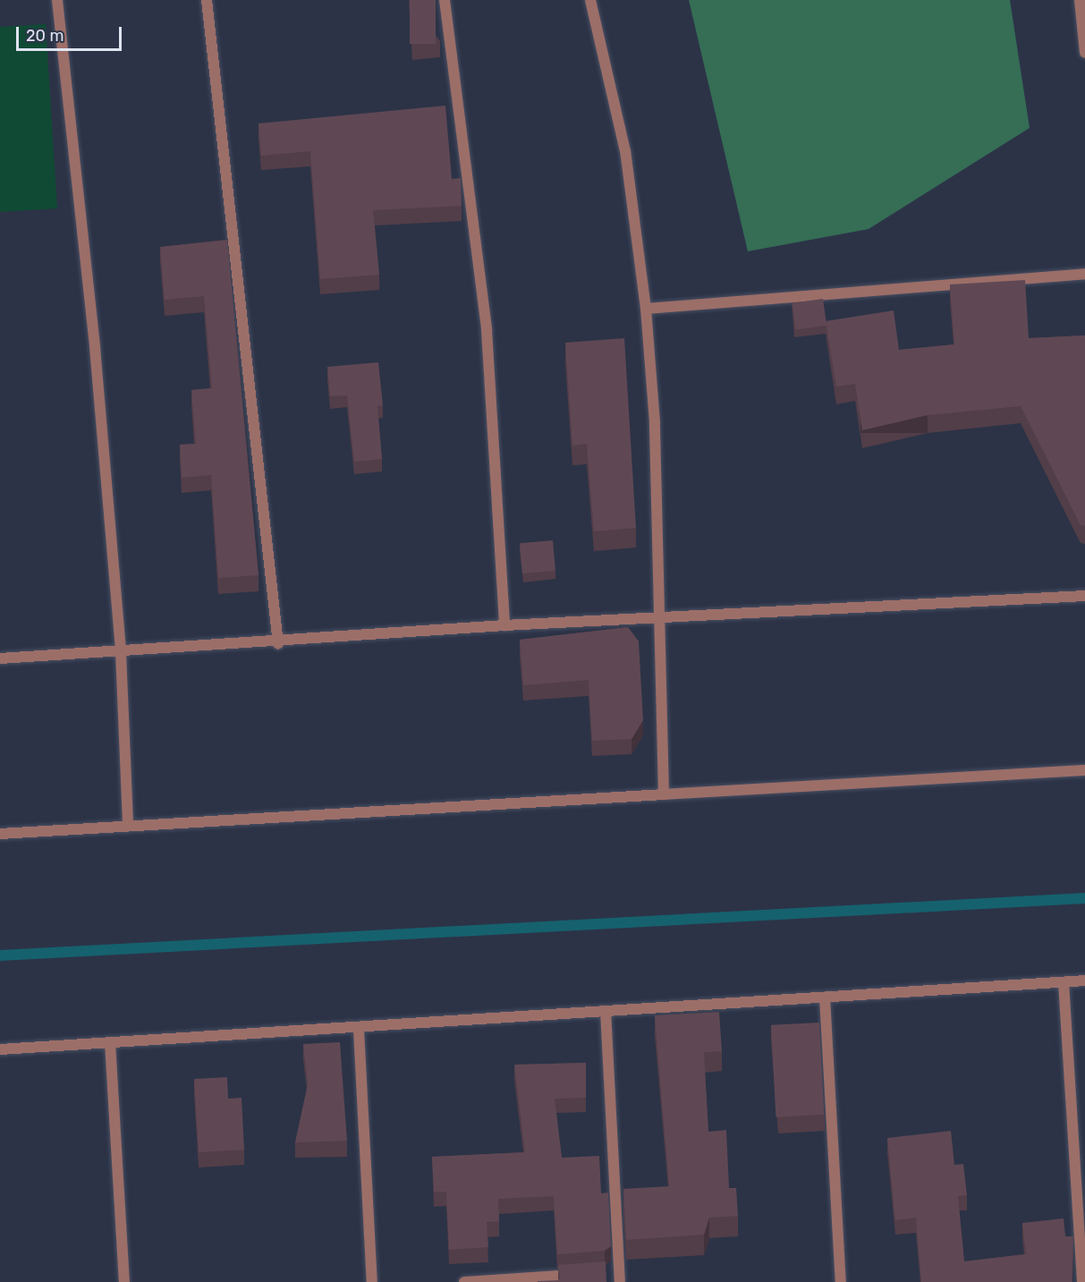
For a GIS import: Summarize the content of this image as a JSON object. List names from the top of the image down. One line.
{"scale_bar":"20 m"}
